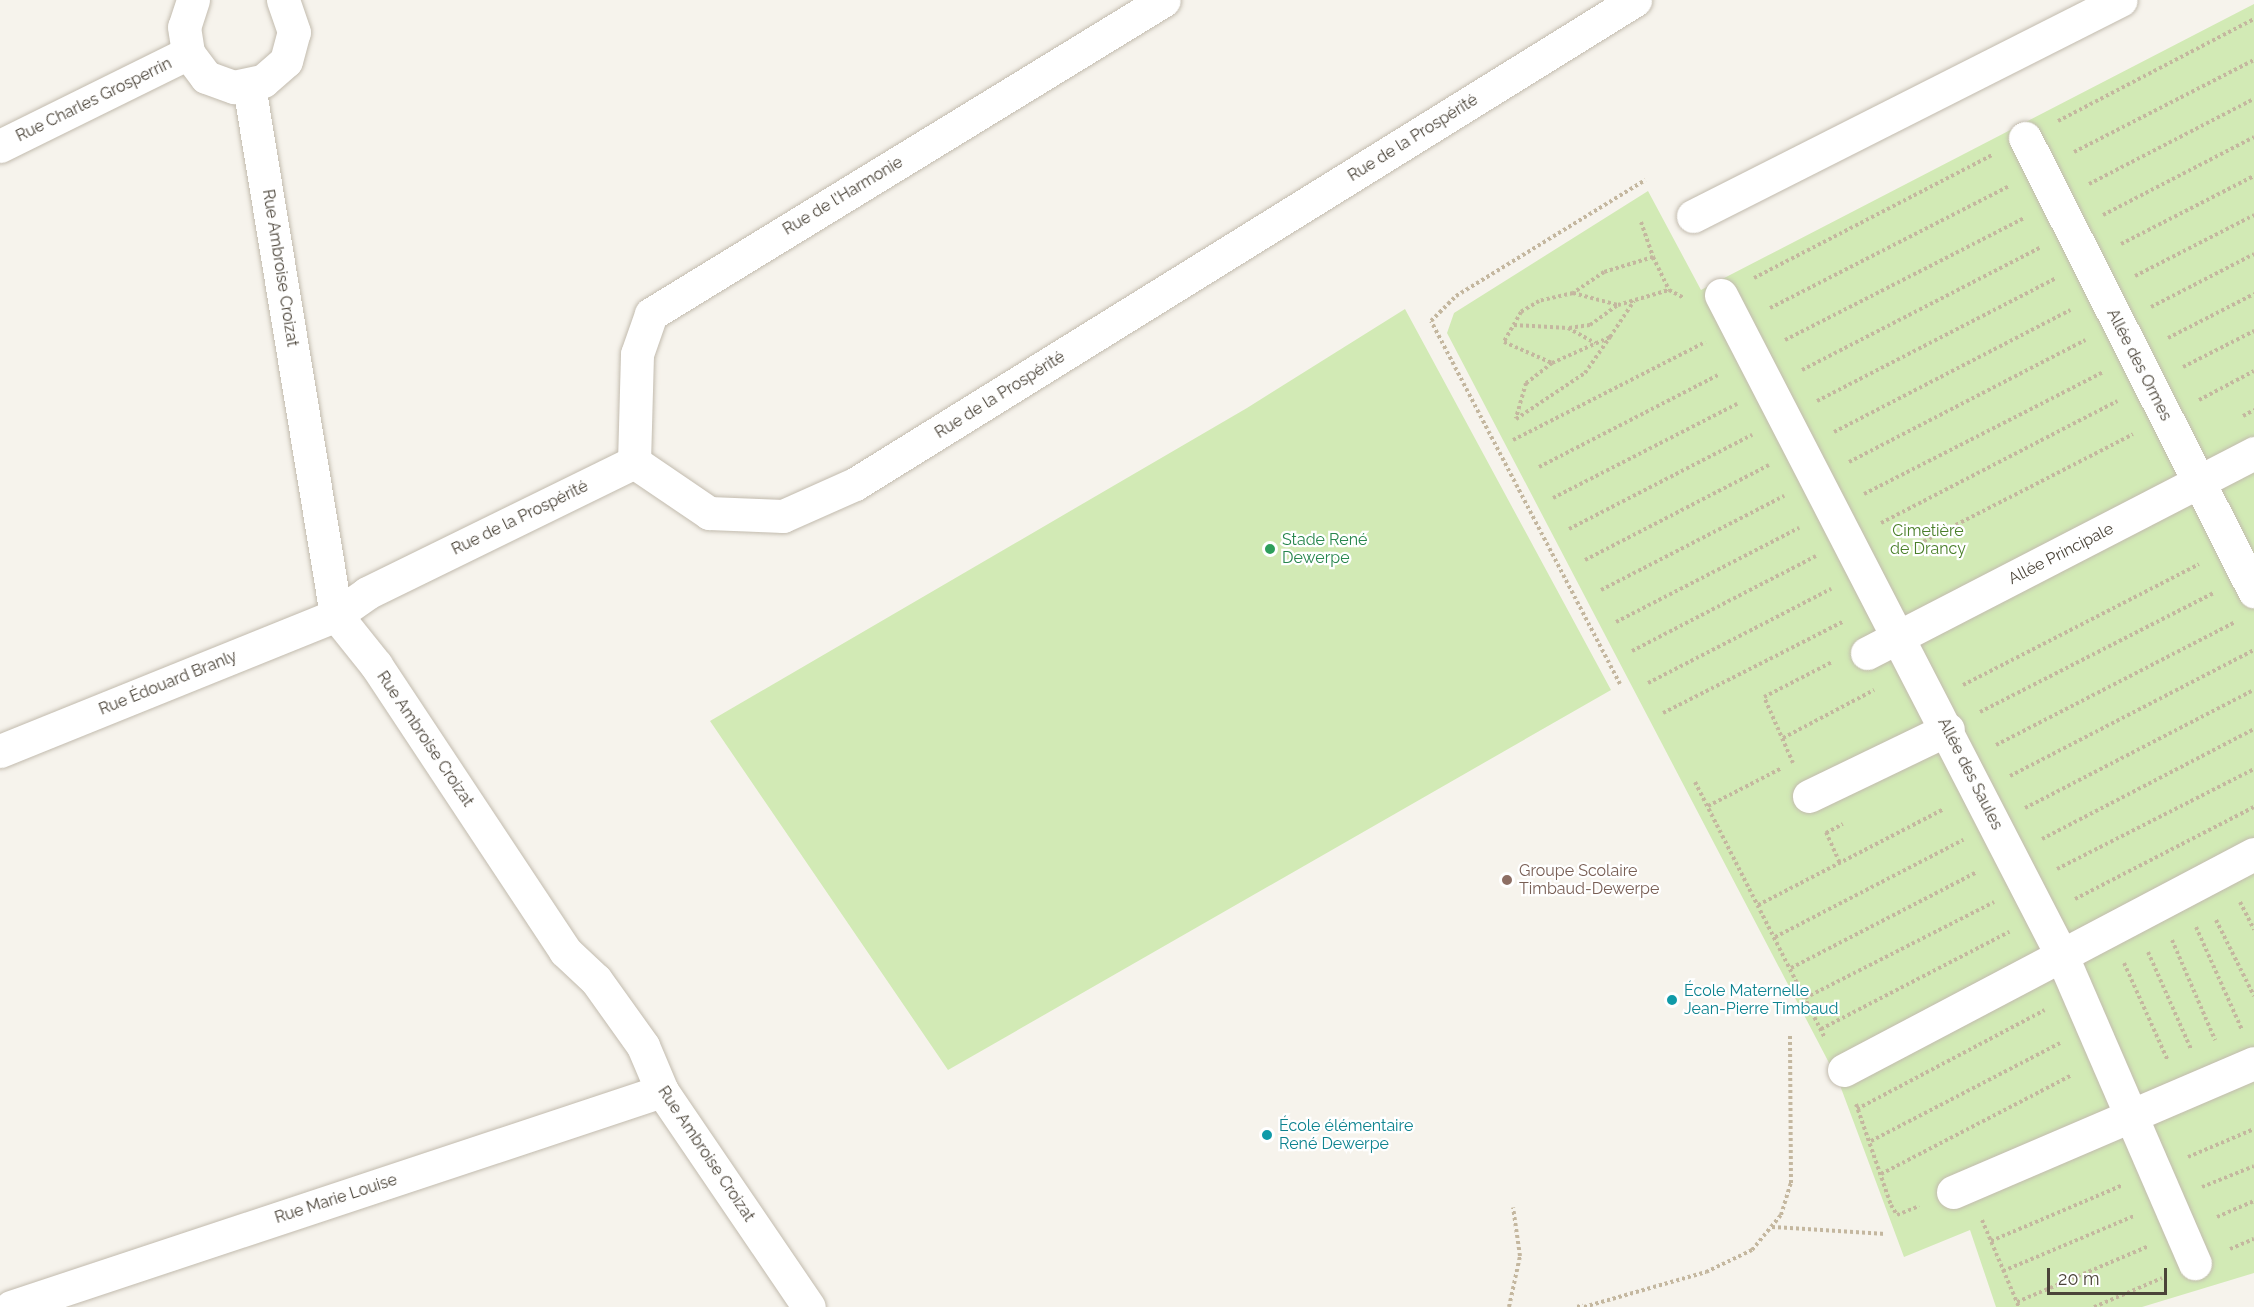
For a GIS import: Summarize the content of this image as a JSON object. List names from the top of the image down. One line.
{"streets":{"street":["Rue Charles Grosperrin","Rue de la Prospérité","Rue de l'Harmonie","Rue Ambroise Croizat","Allée des Ormes","Allée Principale","Rue Édouard Branly","Allée des Saules","Rue Marie Louise"]},"crossings":[["Rue de la Prospérité","Rue de l'Harmonie"],["Rue de la Prospérité","Rue Ambroise Croizat"],["Rue de la Prospérité","Rue Édouard Branly"],["Rue Ambroise Croizat","Rue Édouard Branly"],["Rue Ambroise Croizat","Rue Marie Louise"],["Allée des Ormes","Allée Principale"],["Allée Principale","Allée des Saules"]],"parks":["Cimetière de Drancy"],"places":["Stade René Dewerpe","Groupe Scolaire Timbaud-Dewerpe","École Maternelle Jean-Pierre Timbaud","École élémentaire René Dewerpe"],"scale_bar":"20 m"}
